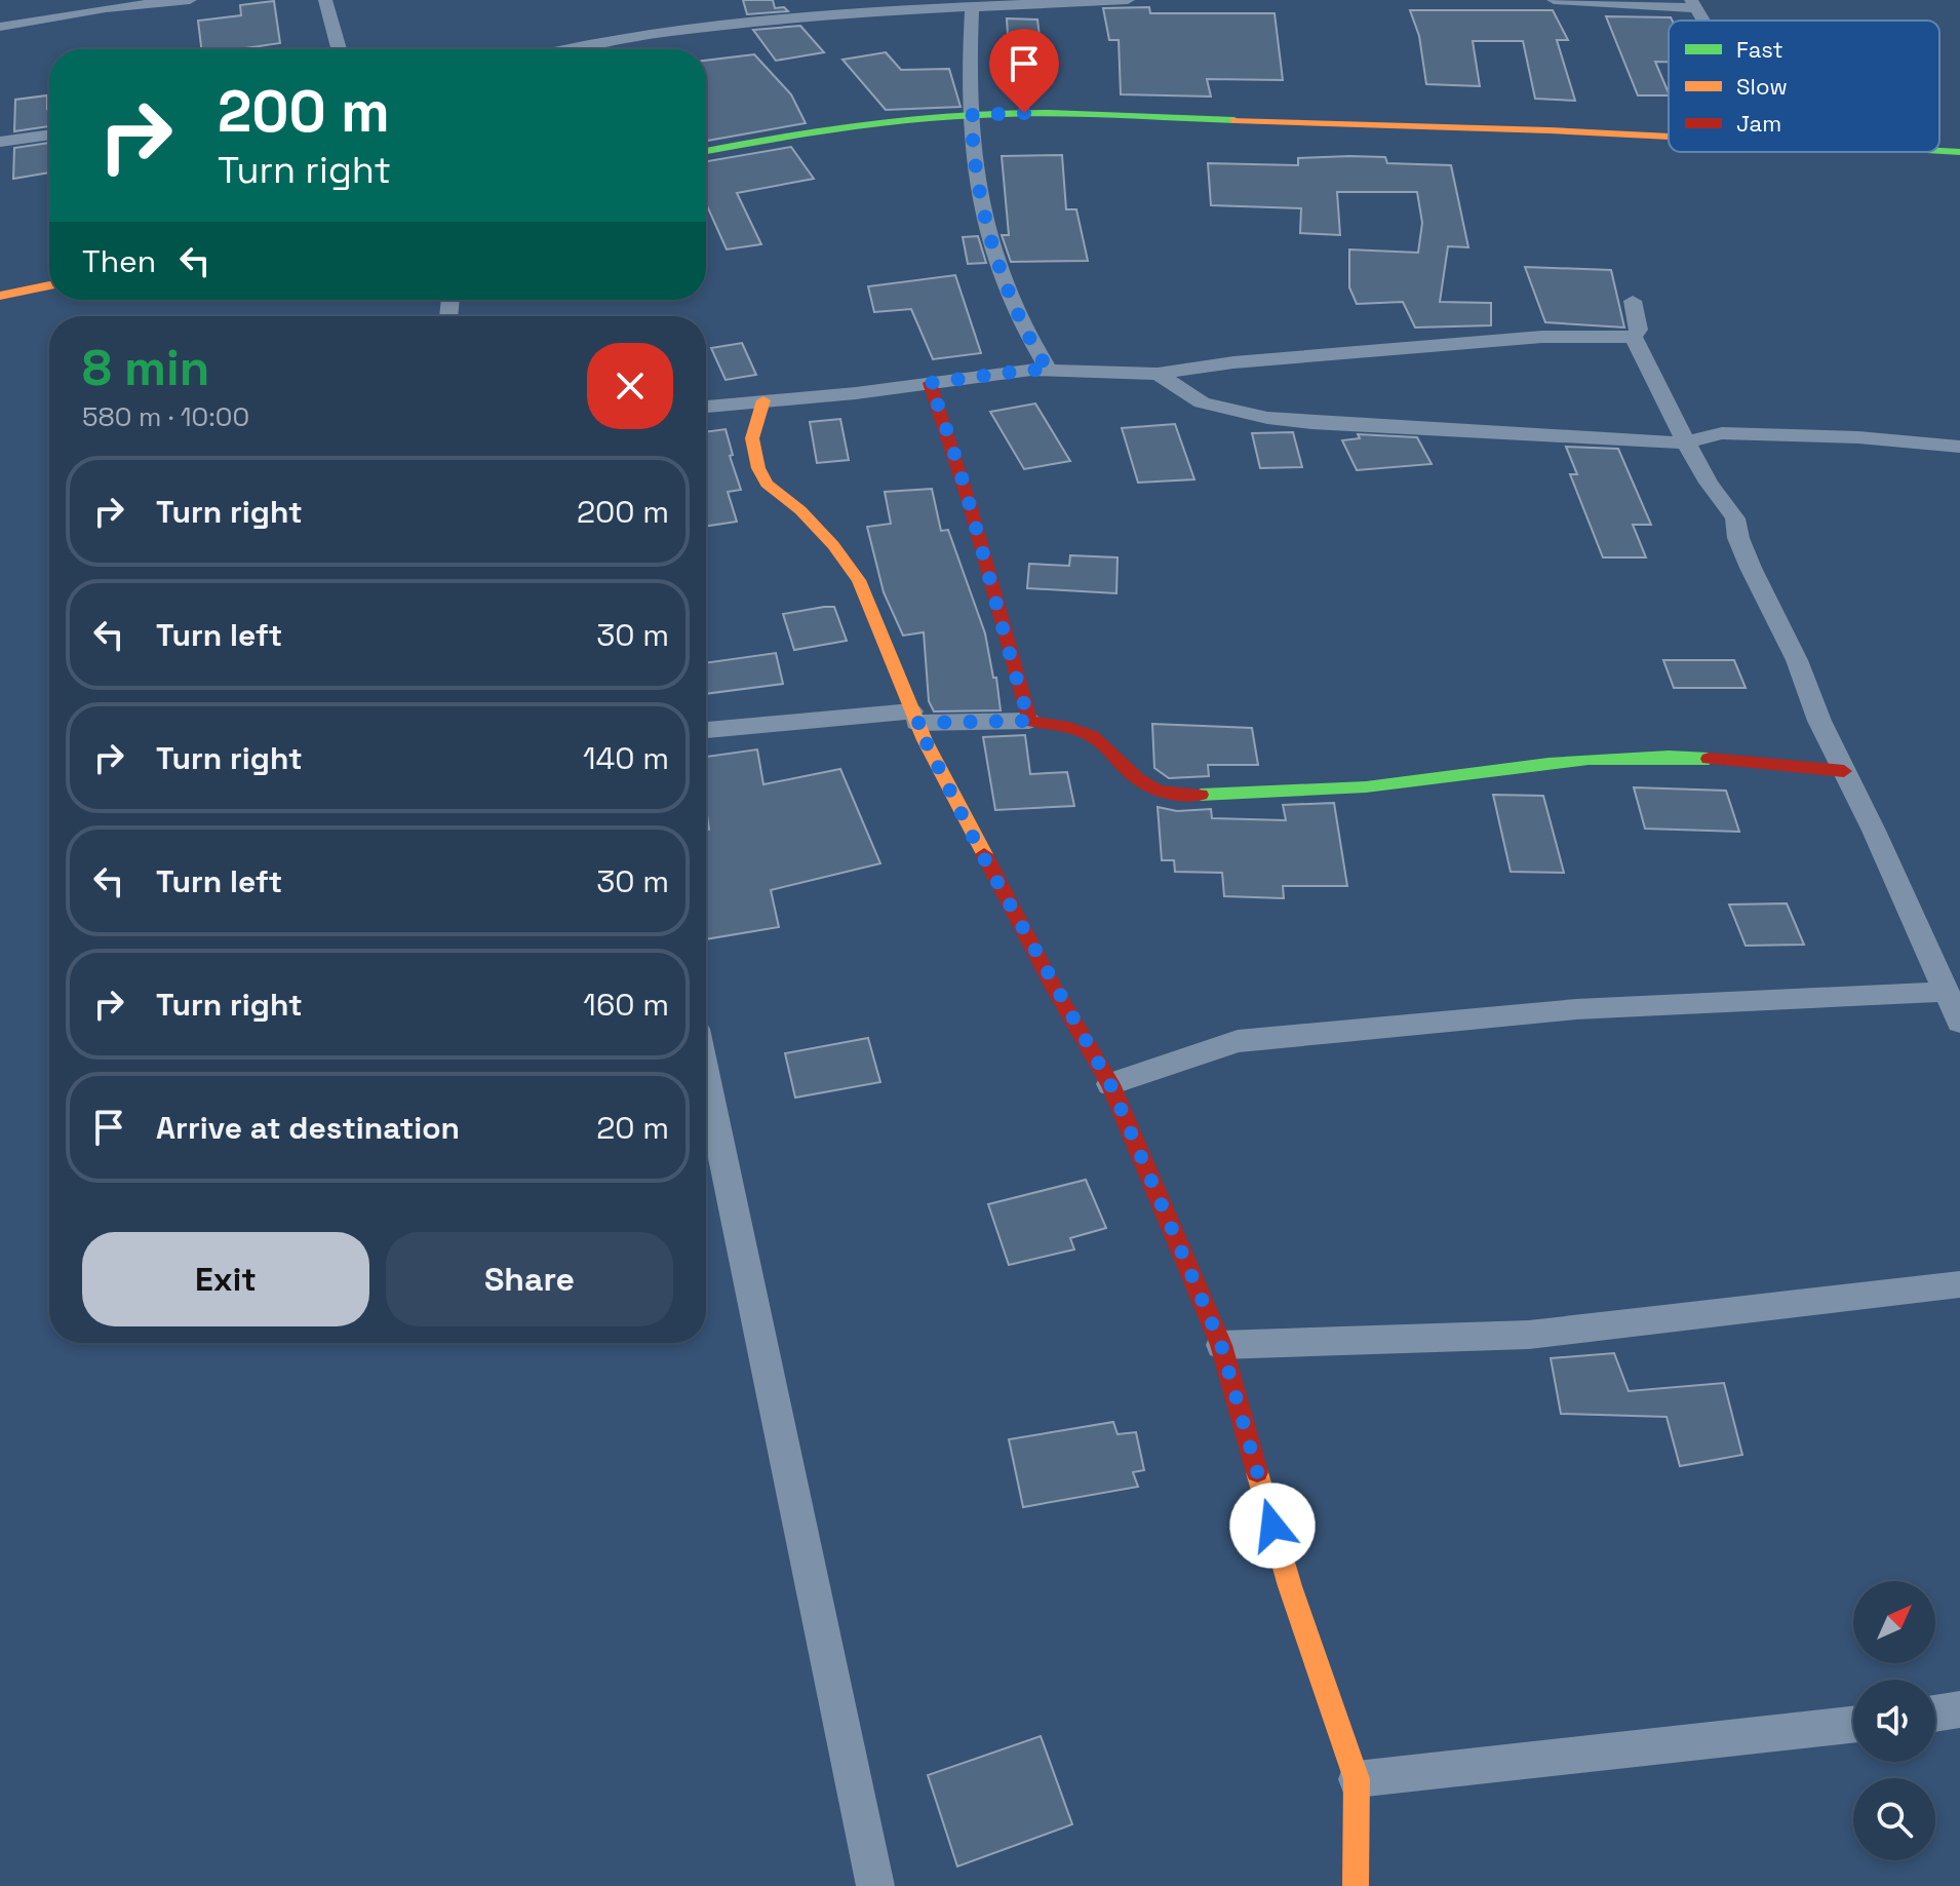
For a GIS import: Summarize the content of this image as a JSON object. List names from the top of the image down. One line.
{"legend":["Fast","Slow","Jam"],"north":"top right","page":{"turn":["200 m","Turn right"],"then":"Then","heading":["8 min","580 m · 10:00"],"list":[{"name":"Turn right","value":"200 m"},{"name":"Turn left","value":"30 m"},{"name":"Turn right","value":"140 m"},{"name":"Turn left","value":"30 m"},{"name":"Turn right","value":"160 m"},{"name":"Arrive at destination","value":"20 m"}],"buttons":["Exit","Share"]}}
